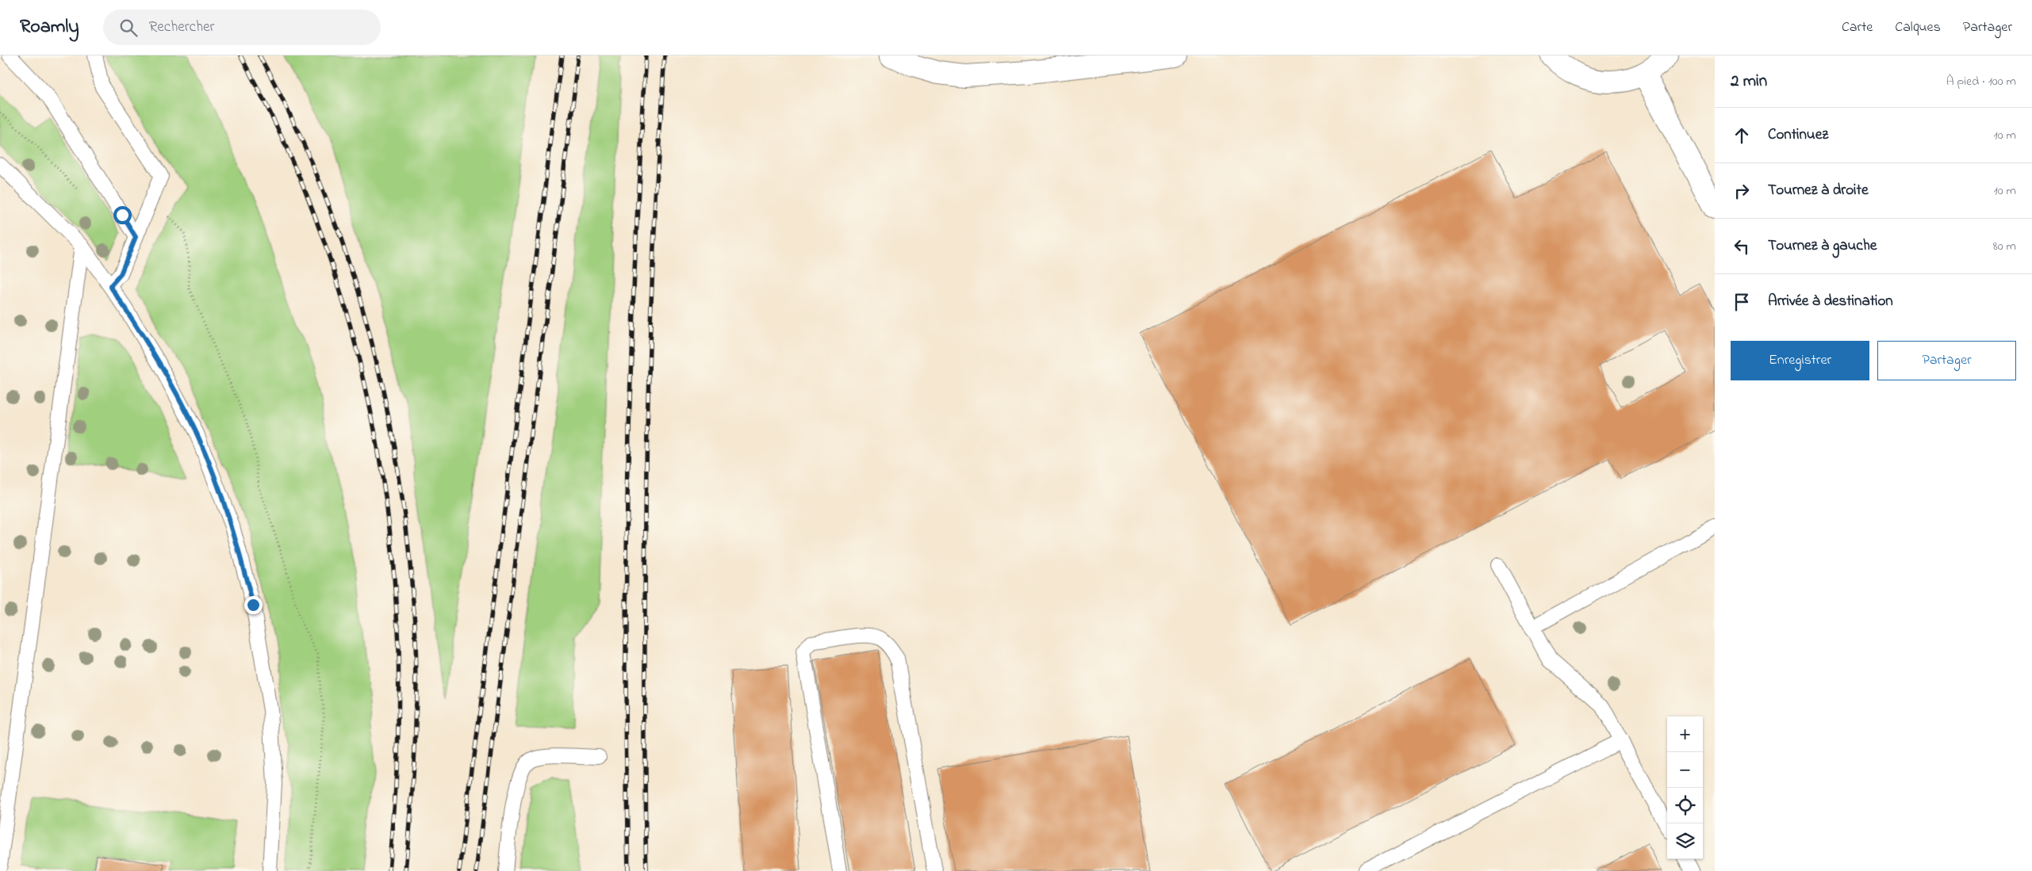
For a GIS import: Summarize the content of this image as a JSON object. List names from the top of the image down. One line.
{"page":{"header":"Roamly","search":"Rechercher","nav":["Carte","Calques","Partager"],"heading":["2 min","À pied · 100 m"],"list":[["Continuez","10 m"],["Tournez à droite","10 m"],["Tournez à gauche","80 m"],"Arrivée à destination"],"buttons":["Enregistrer","Partager"],"map_buttons":["+","−"]}}
